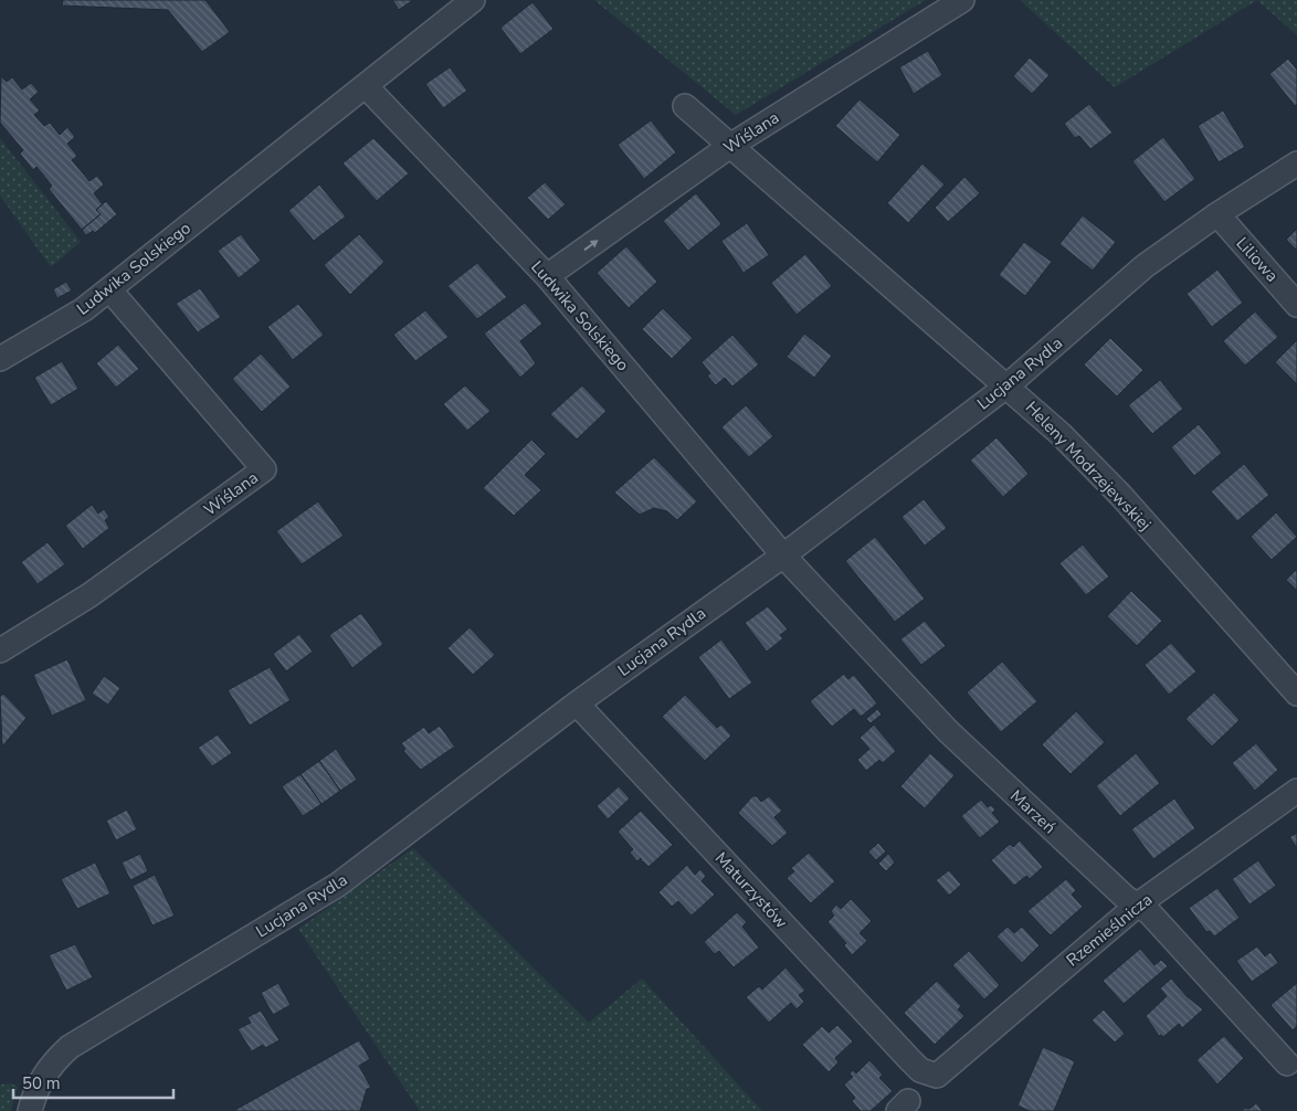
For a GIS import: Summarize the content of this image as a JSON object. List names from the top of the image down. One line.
{"streets":{"street":["Wiślana","Liliowa","Ludwika Solskiego","Lucjana Rydla","Heleny Modrzejewskiej","Marzeń","Maturzystów","Rzemieślnicza"]},"crossings":[["Wiślana","Ludwika Solskiego"],["Wiślana","Heleny Modrzejewskiej"],["Liliowa","Lucjana Rydla"],["Ludwika Solskiego","Lucjana Rydla"],["Ludwika Solskiego","Marzeń"],["Lucjana Rydla","Heleny Modrzejewskiej"],["Lucjana Rydla","Marzeń"],["Lucjana Rydla","Maturzystów"],["Marzeń","Rzemieślnicza"],["Maturzystów","Rzemieślnicza"]],"scale_bar":"50 m"}
